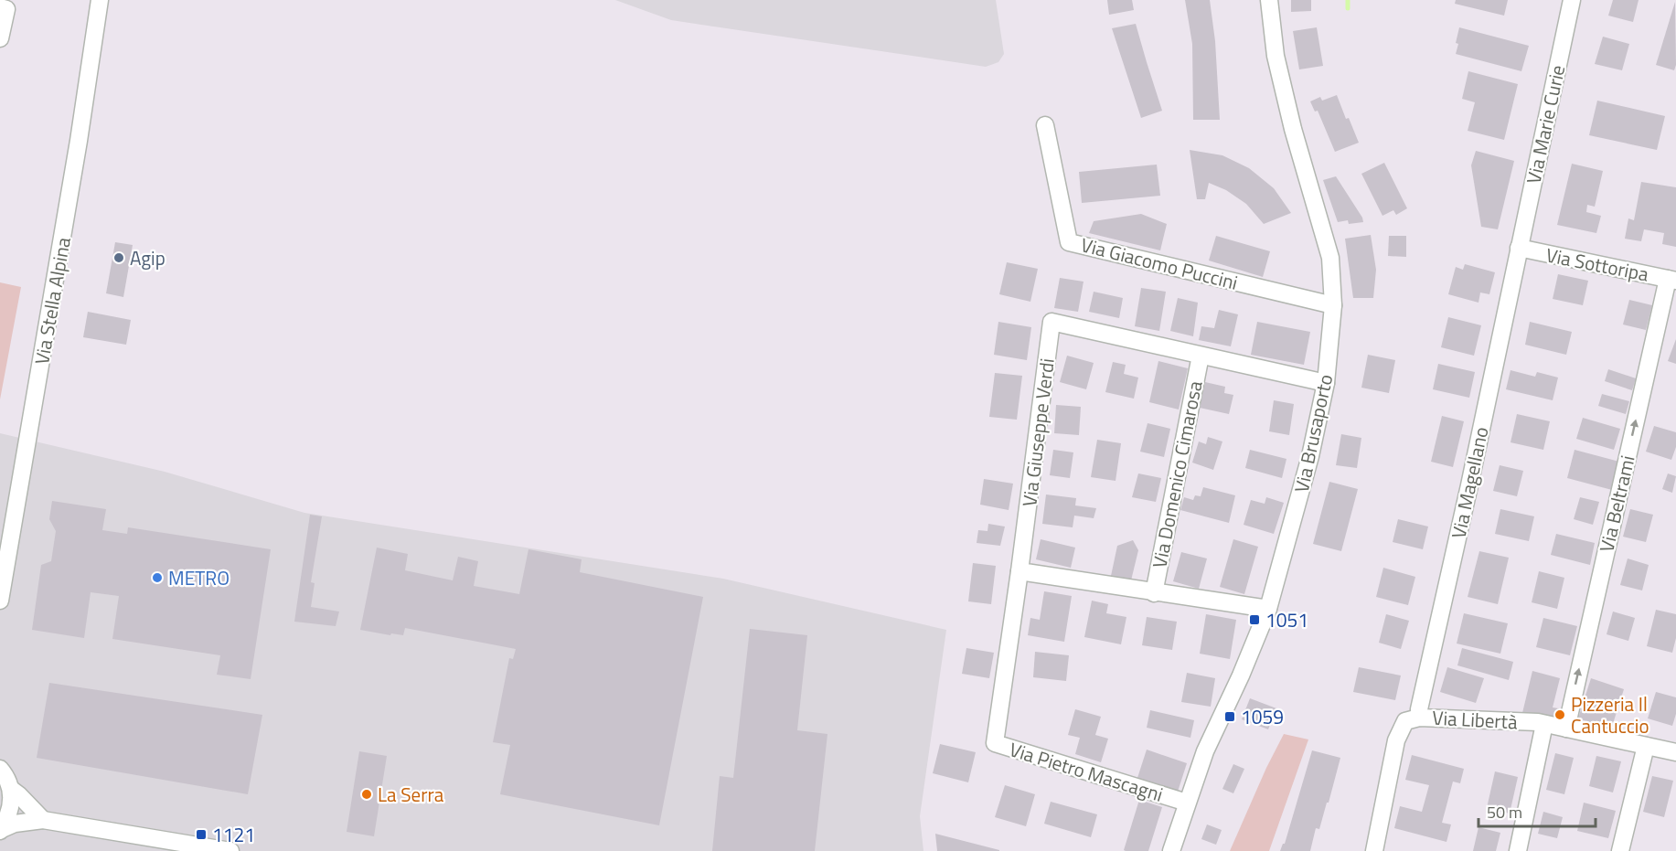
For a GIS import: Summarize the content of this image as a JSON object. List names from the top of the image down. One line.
{"streets":{"street":["Via Marie Curie","Via Giacomo Puccini","Via Sottoripa","Via Stella Alpina","Via Giuseppe Verdi","Via Brusaporto","Via Domenico Cimarosa","Via Magellano","Via Beltrami","Via Libertà","Via Pietro Mascagni"]},"crossings":[["Via Marie Curie","Via Sottoripa"],["Via Marie Curie","Via Magellano"],["Via Giacomo Puccini","Via Brusaporto"],["Via Sottoripa","Via Magellano"],["Via Sottoripa","Via Beltrami"],["Via Giuseppe Verdi","Via Brusaporto"],["Via Giuseppe Verdi","Via Domenico Cimarosa"],["Via Giuseppe Verdi","Via Pietro Mascagni"],["Via Brusaporto","Via Pietro Mascagni"],["Via Magellano","Via Libertà"],["Via Beltrami","Via Libertà"]],"one_way":["Via Beltrami"],"places":{"other":["Agip","METRO","Pizzeria Il Cantuccio","La Serra"],"transit":["1051","1059","1121"]},"scale_bar":"50 m"}
